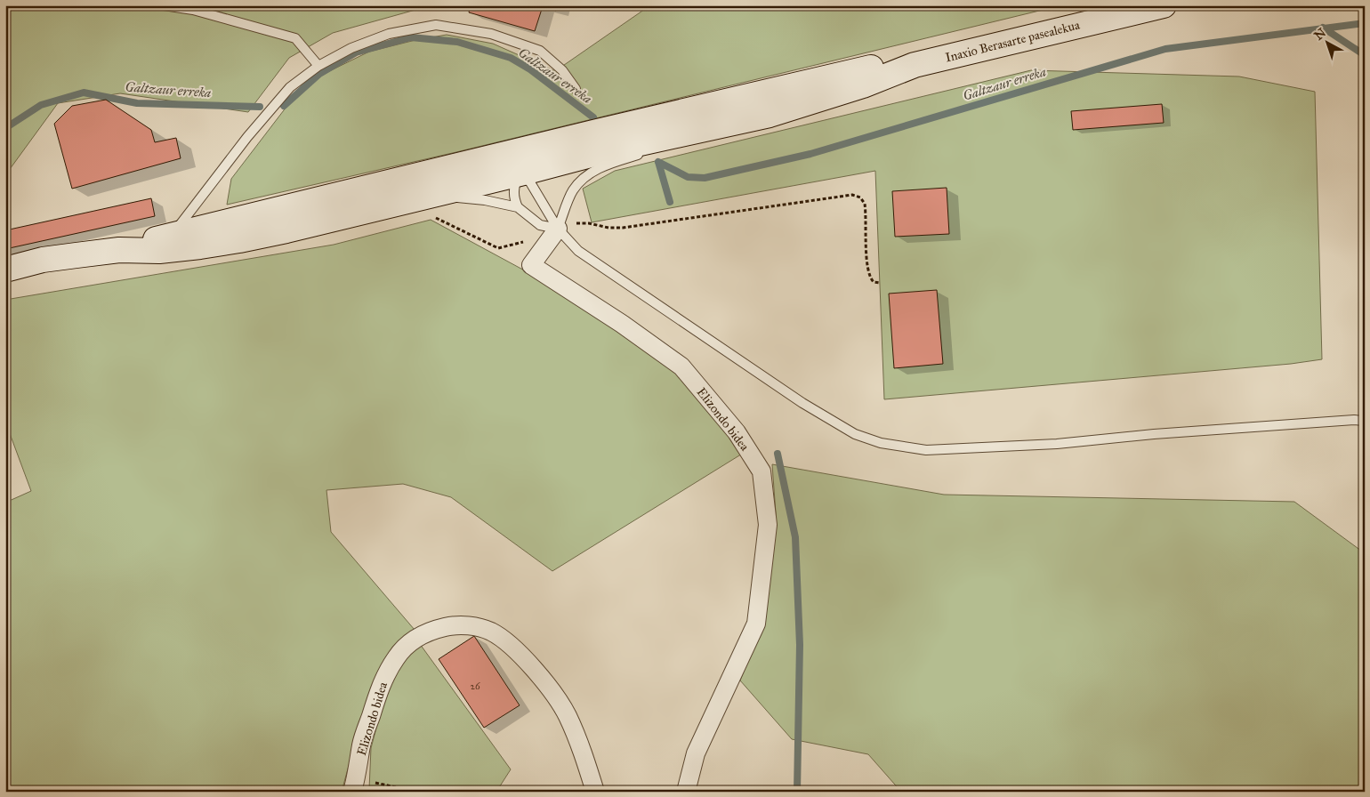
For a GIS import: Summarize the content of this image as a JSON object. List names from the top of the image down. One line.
{"streets":{"main road":["Inaxio Berasarte pasealekua"],"street":["Elizondo bidea"]},"water":["Galtzaur erreka"],"house_numbers":["26"],"north":"top left"}
